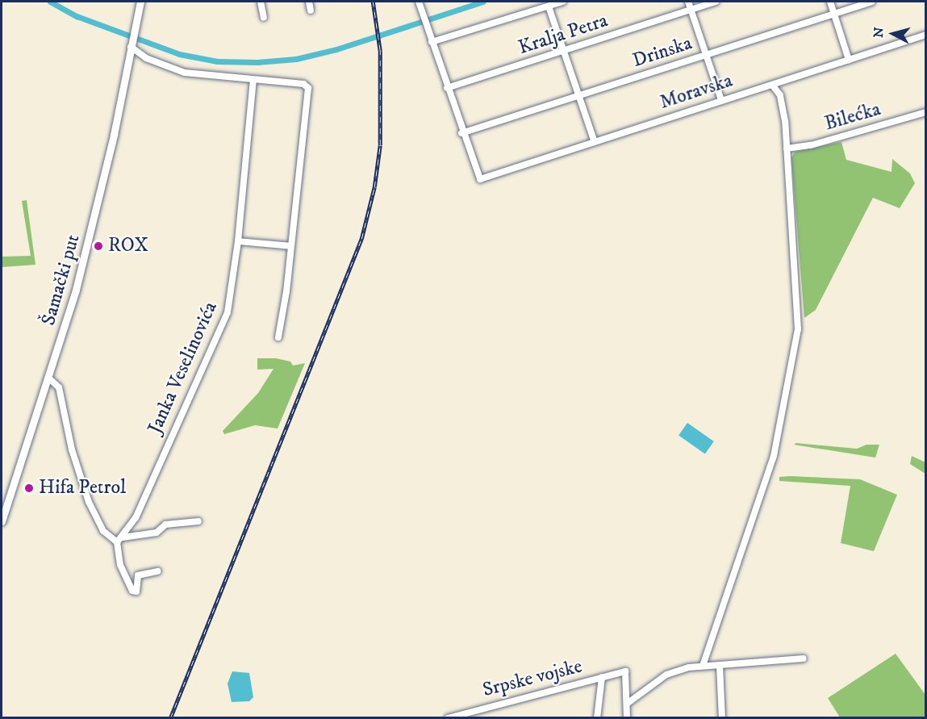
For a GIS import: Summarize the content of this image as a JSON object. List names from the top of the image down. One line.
{"streets":{"main road":["Šamački put"],"street":["Kralja Petra","Drinska","Moravska","Bilećka","Janka Veselinovića","Srpske vojske"]},"crossings":[["Drinska","Moravska"]],"places":["ROX","Hifa Petrol"],"north":"left"}
